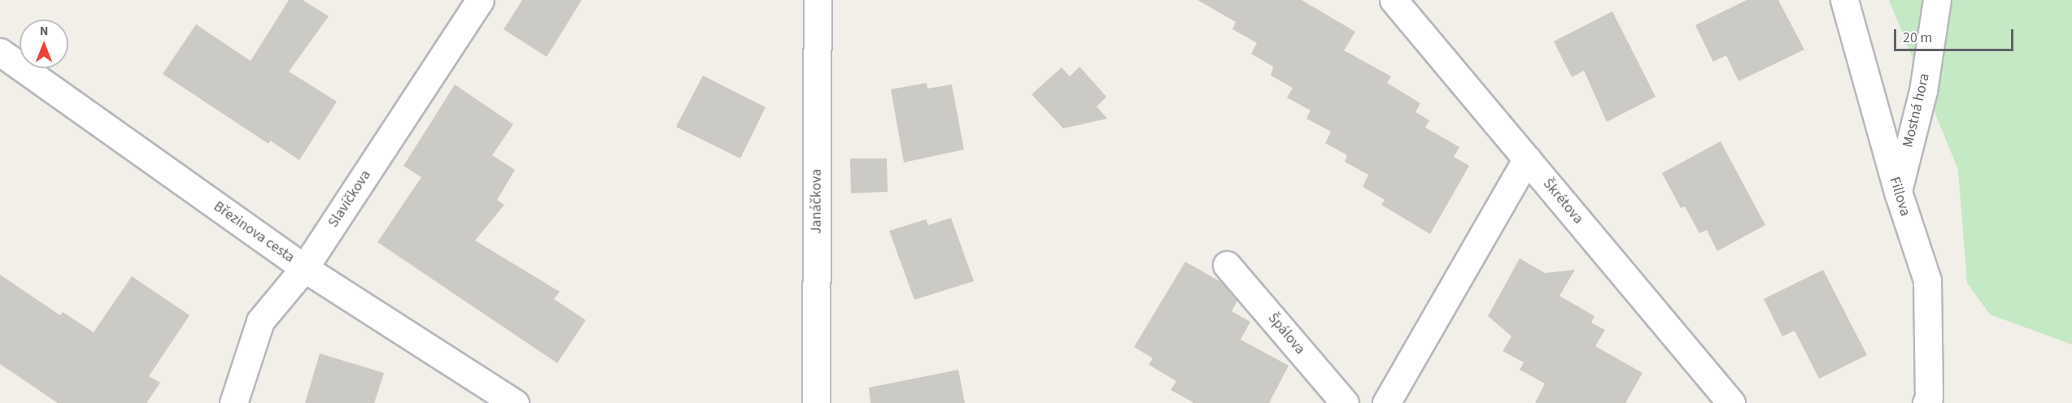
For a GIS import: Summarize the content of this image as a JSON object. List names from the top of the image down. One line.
{"streets":{"street":["Mostná hora","Fillova","Slavíčkova","Janáčkova","Škrétova","Březinova cesta","Špálova"]},"crossings":[["Mostná hora","Fillova"],["Slavíčkova","Březinova cesta"]],"scale_bar":"20 m","north":"top"}
